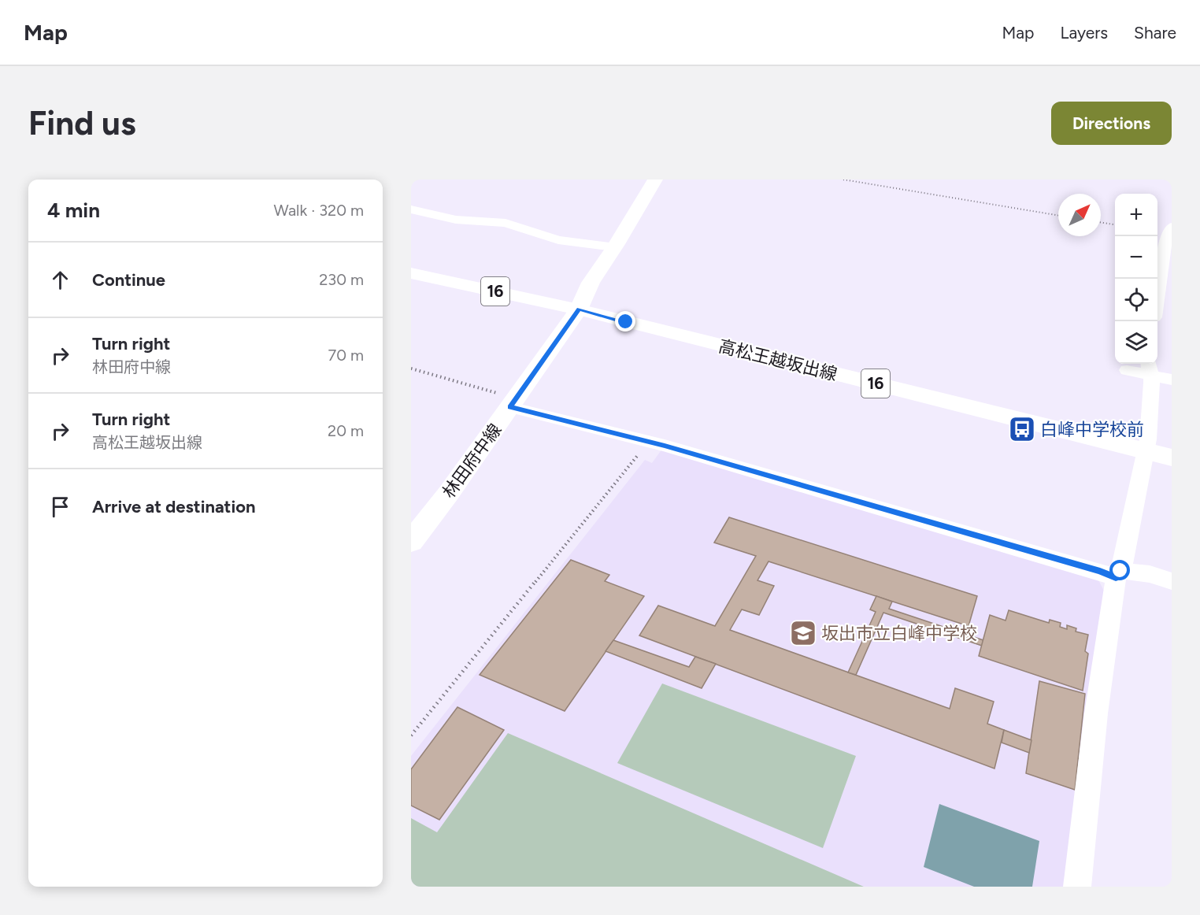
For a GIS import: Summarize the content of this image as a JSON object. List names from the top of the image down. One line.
{"streets":{"main road":["16","高松王越坂出線","林田府中線"]},"crossings":[["高松王越坂出線","林田府中線"]],"places":{"bus stop":["白峰中学校前"],"school or university":["坂出市立白峰中学校"]},"north":"top right","page":{"header":"Map","nav":["Map","Layers","Share"],"buttons":"Directions","title":"Find us","heading":["4 min","Walk · 320 m"],"map_buttons":["+","−"],"list":[["Continue","230 m"],["Turn right","林田府中線","70 m"],["Turn right","高松王越坂出線","20 m"],"Arrive at destination"]}}
